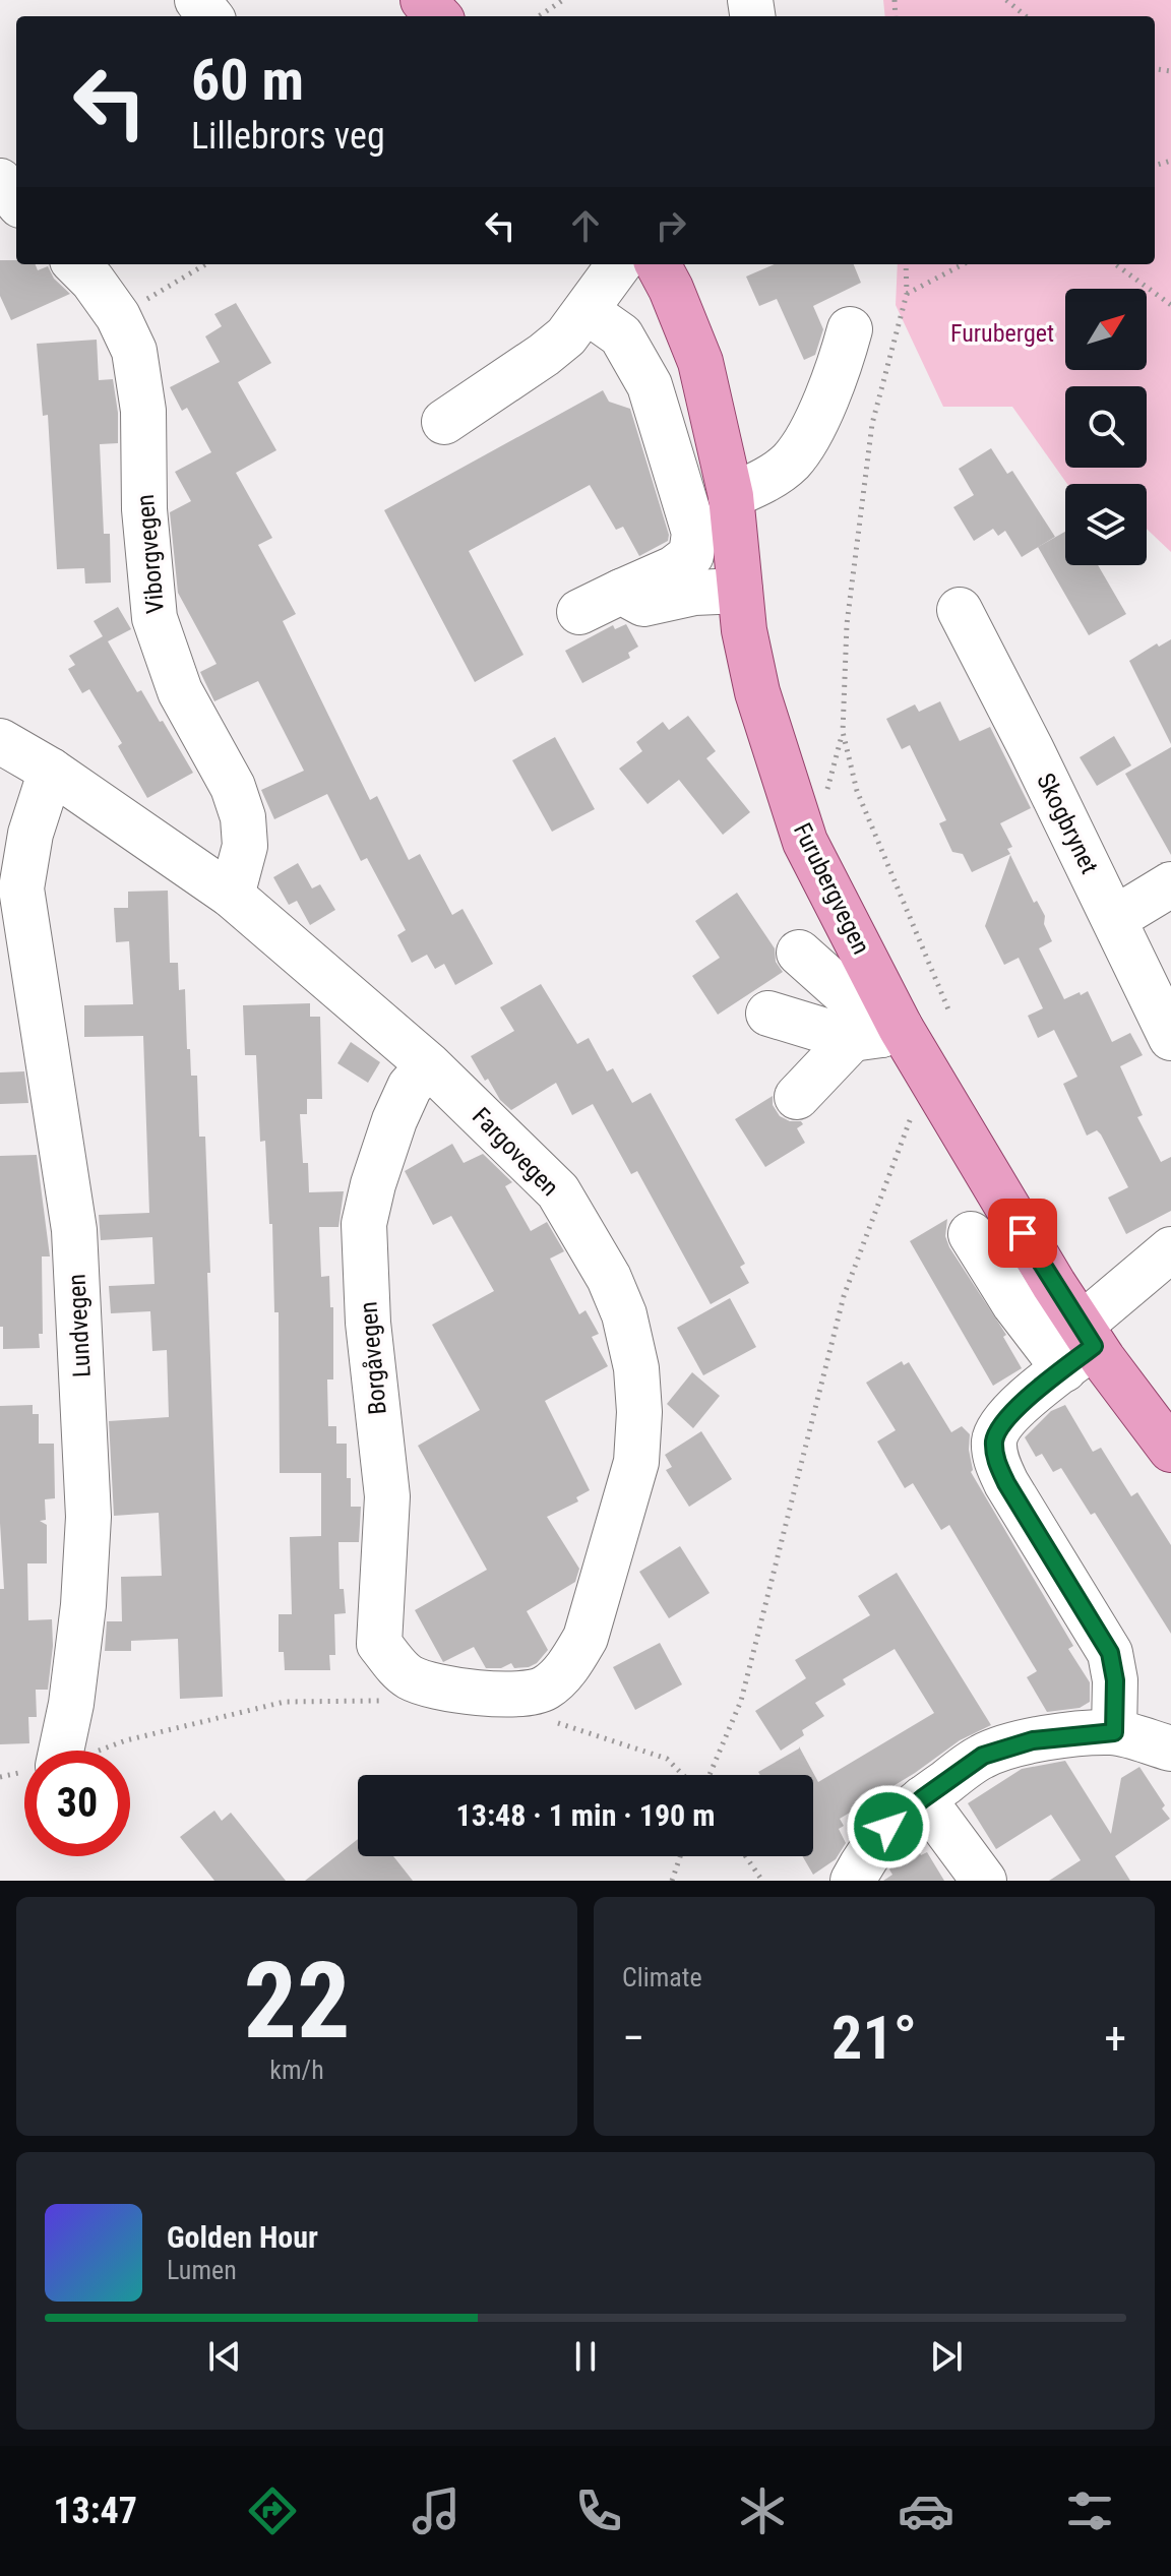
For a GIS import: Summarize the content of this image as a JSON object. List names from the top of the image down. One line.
{"streets":{"main road":["Furubergvegen"],"street":["Viborgvegen","Skogbrynet","Fargovegen","Lundvegen","Borgåvegen"]},"crossings":[["Viborgvegen","Fargovegen"],["Fargovegen","Lundvegen"],["Fargovegen","Borgåvegen"]],"parks":["Furuberget"],"north":"top right","page":{"turn":["60 m","Lillebrors veg"],"limit":"30","trip":"13:48 · 1 min · 190 m","tile":[["22","km/h"],"Climate"],"heat":["−","21°","+"],"song":["Golden Hour","Lumen"],"tabs":"13:47"}}
